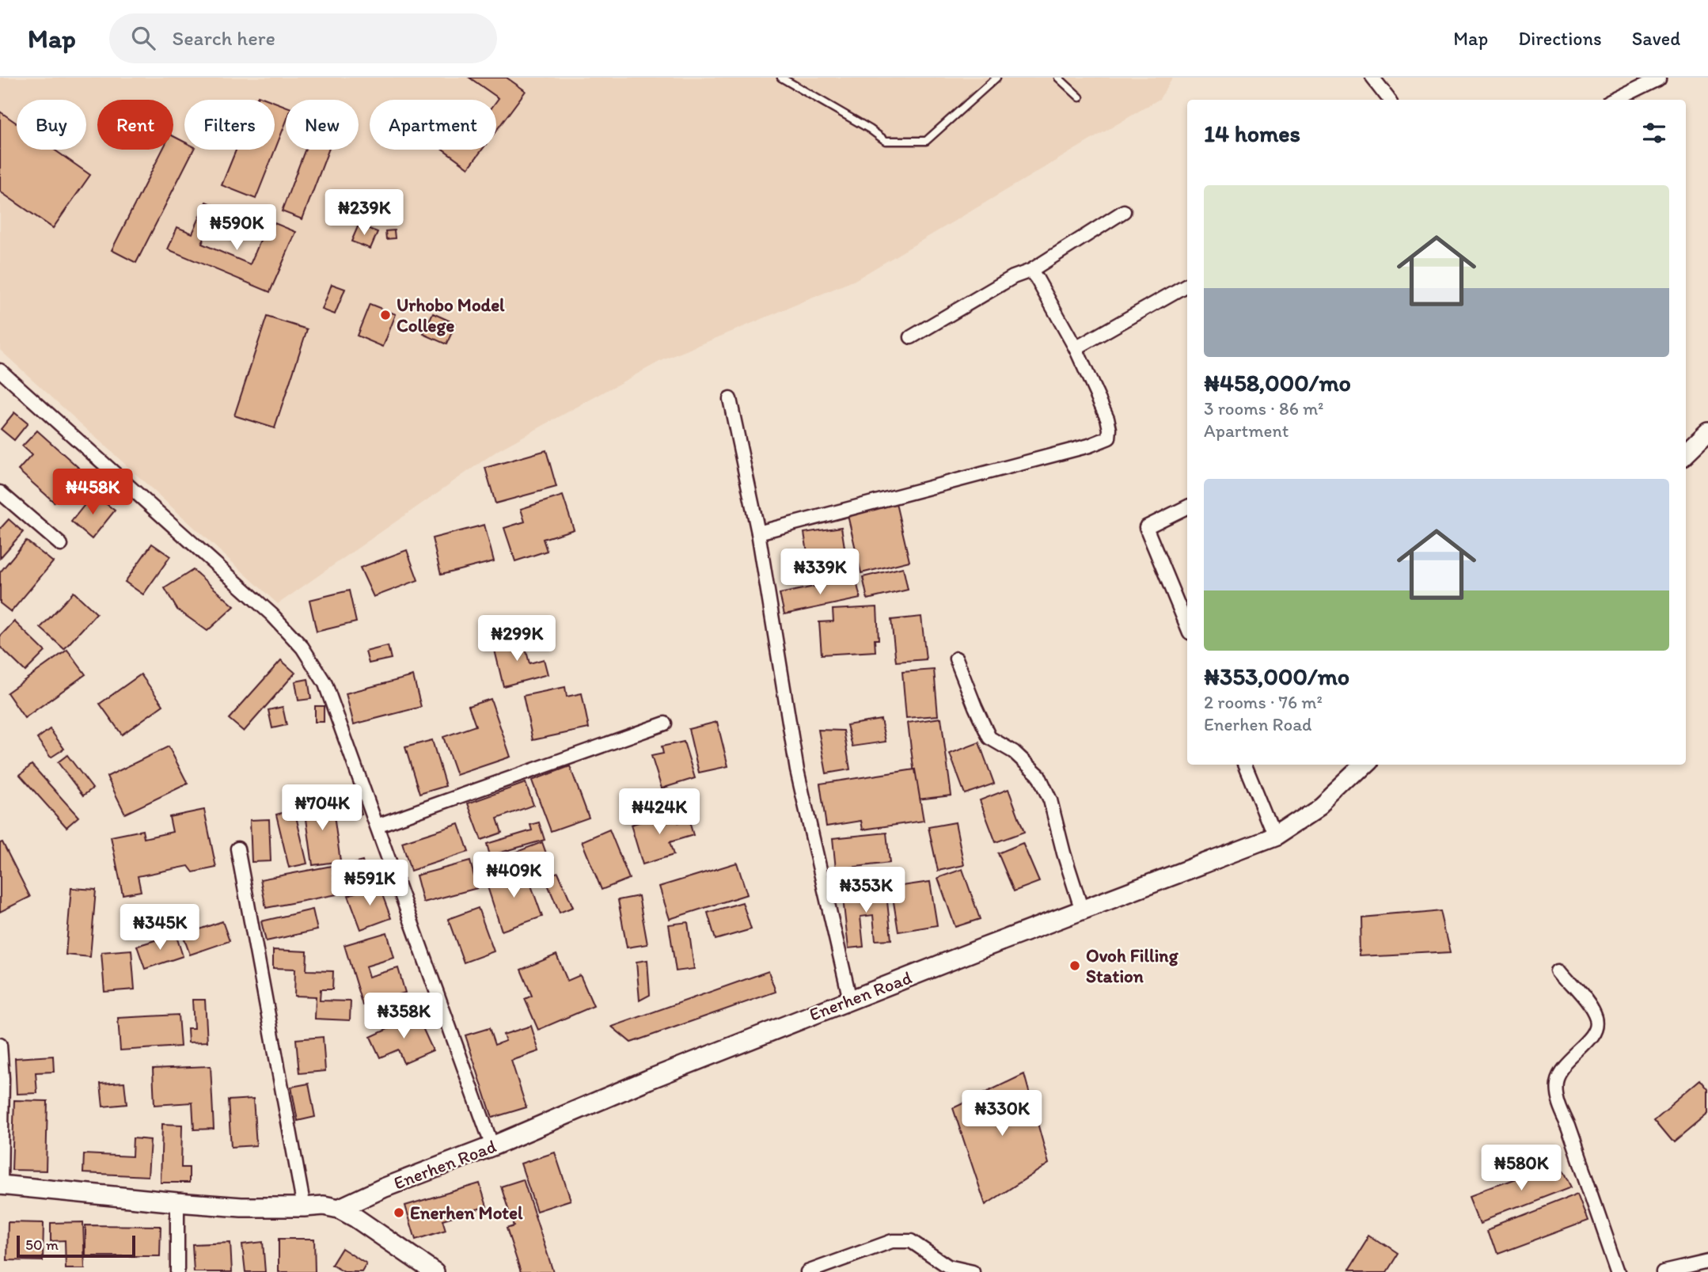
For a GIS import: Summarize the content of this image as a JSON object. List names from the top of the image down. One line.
{"streets":{"street":["Enerhen Road"]},"places":["Urhobo Model College","Ovoh Filling Station","Enerhen Motel"],"scale_bar":"50 m","page":{"header":"Map","search":"Search here","nav":["Map","Directions","Saved"],"chip":["Buy","Rent","Filters","New","Apartment"],"heading":"14 homes","list":[{"name":"₦458,000/mo","note":"3 rooms · 86 m² · Apartment"},{"name":"₦353,000/mo","note":"2 rooms · 76 m² · Enerhen Road"}],"price":["₦239K","₦590K","₦458K","₦339K","₦299K","₦704K","₦424K","₦409K","₦591K","₦353K","₦345K","₦358K","₦330K","₦580K"],"scale":"50 m"}}
